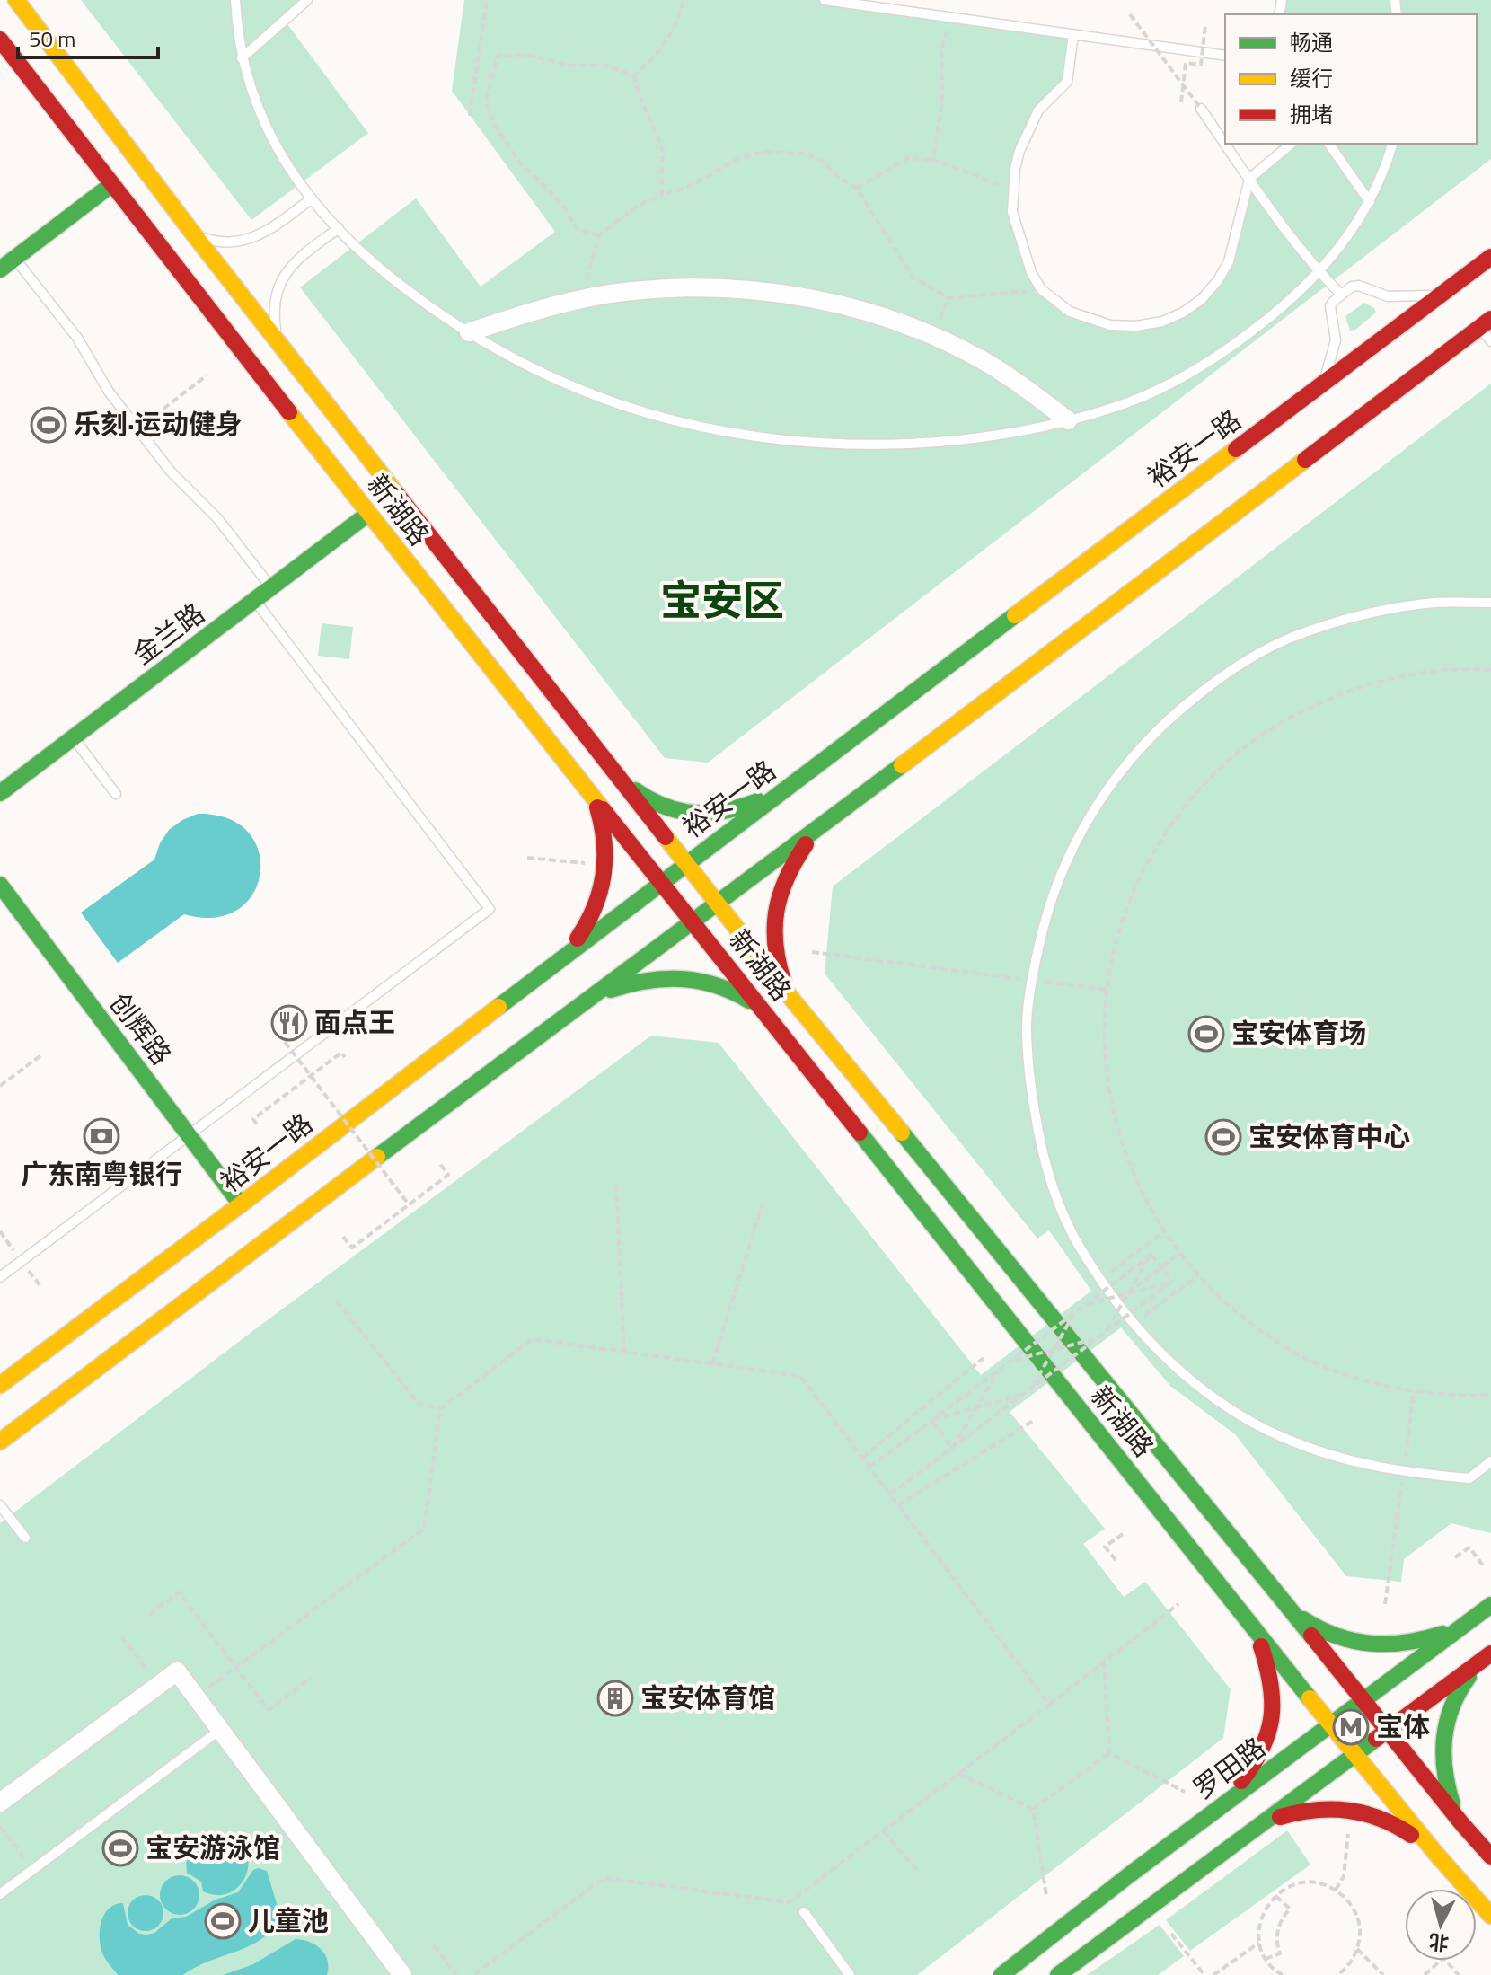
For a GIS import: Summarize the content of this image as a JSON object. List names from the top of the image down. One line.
{"streets":{"main road":["裕安一路","新湖路","金兰路","创辉路","罗田路"]},"crossings":[["裕安一路","新湖路"],["裕安一路","创辉路"],["新湖路","金兰路"],["新湖路","罗田路"]],"districts":["宝安区"],"places":{"sports":["乐刻·运动健身","宝安体育场","宝安体育中心","宝安游泳馆","儿童池"],"restaurant":["面点王"],"bank":["广东南粤银行"],"building":["宝安体育馆"],"metro station":["宝体"]},"legend":["畅通","缓行","拥堵"],"scale_bar":"50 m","north":"bottom"}
